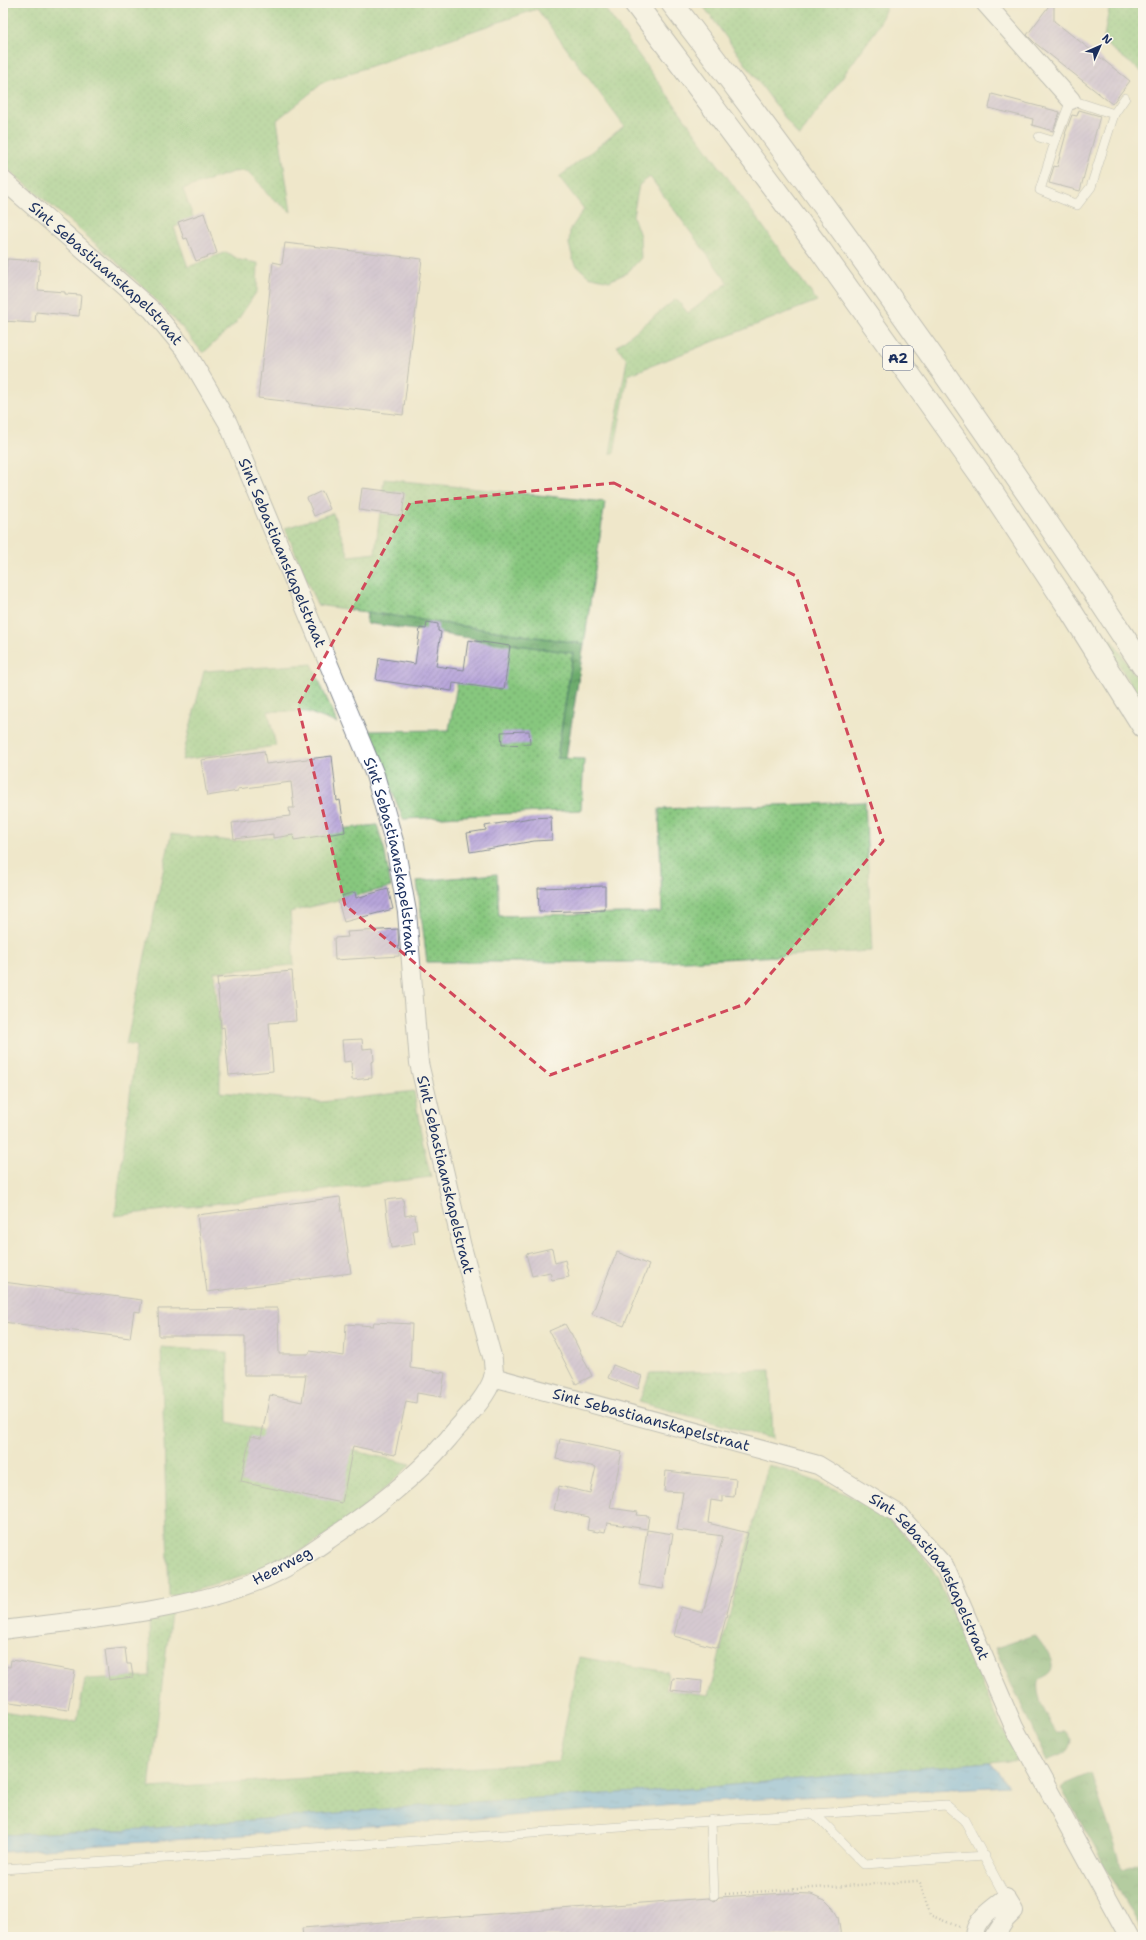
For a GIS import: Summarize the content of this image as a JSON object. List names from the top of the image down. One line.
{"streets":{"highway":["A2"],"street":["Sint Sebastiaanskapelstraat","Heerweg"]},"crossings":[["Sint Sebastiaanskapelstraat","Heerweg"]],"north":"top right"}
